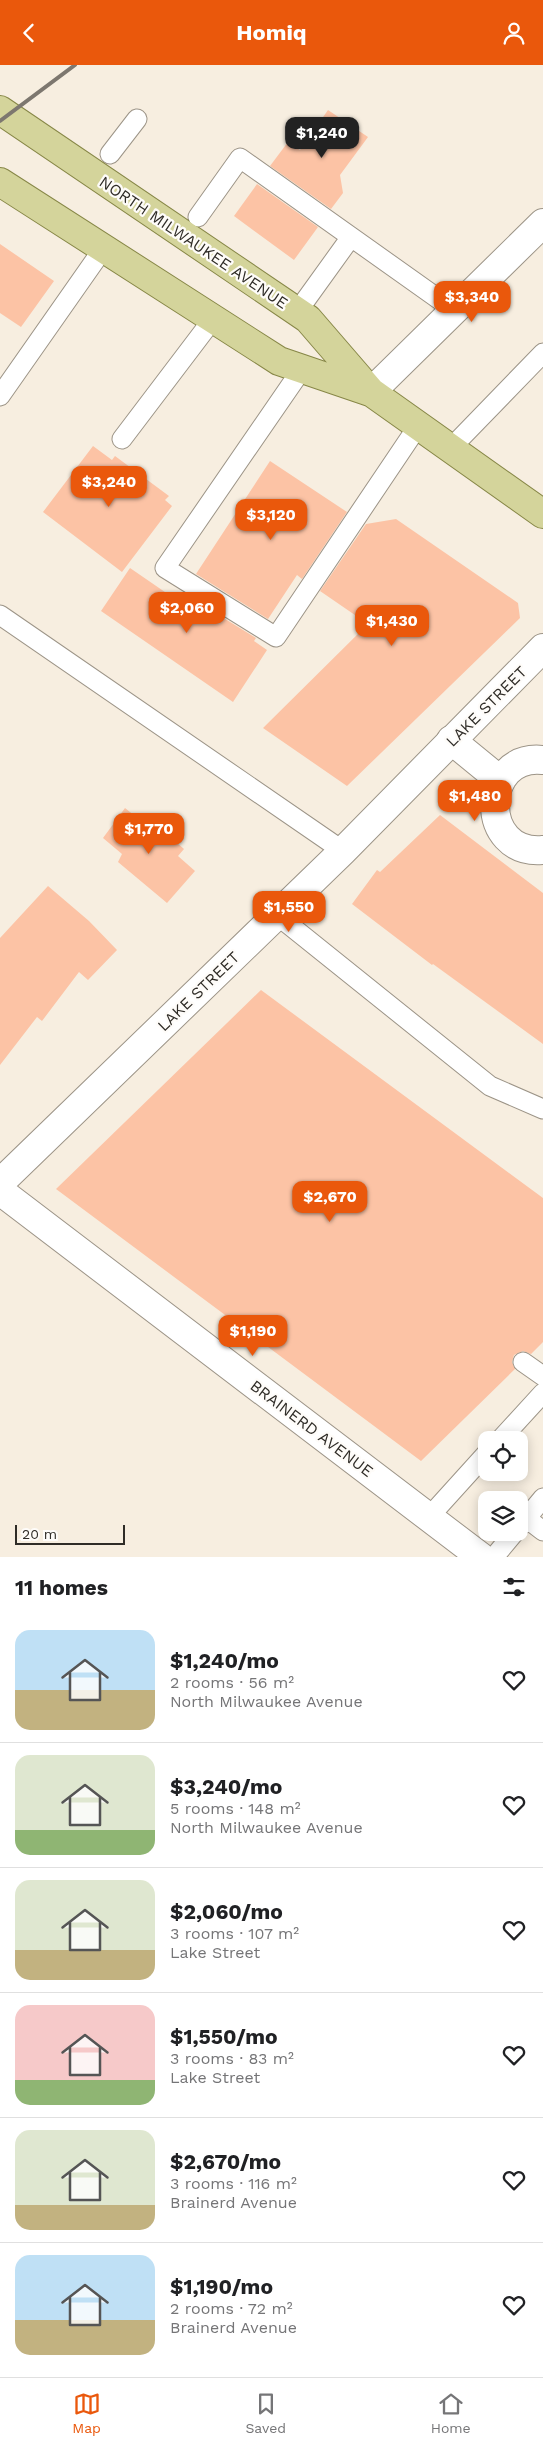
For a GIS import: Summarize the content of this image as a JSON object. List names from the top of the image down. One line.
{"streets":{"main road":["NORTH MILWAUKEE AVENUE"],"street":["LAKE STREET","BRAINERD AVENUE"]},"scale_bar":"20 m","page":{"header":"Homiq","price":["$1,240","$3,340","$3,240","$3,120","$2,060","$1,430","$1,480","$1,770","$1,550","$2,670","$1,190"],"scale":"20 m","heading":"11 homes","list":[{"name":"$1,240/mo","note":"2 rooms · 56 m² · North Milwaukee Avenue"},{"name":"$3,240/mo","note":"5 rooms · 148 m² · North Milwaukee Avenue"},{"name":"$2,060/mo","note":"3 rooms · 107 m² · Lake Street"},{"name":"$1,550/mo","note":"3 rooms · 83 m² · Lake Street"},{"name":"$2,670/mo","note":"3 rooms · 116 m² · Brainerd Avenue"},{"name":"$1,190/mo","note":"2 rooms · 72 m² · Brainerd Avenue"}],"tabs":["Map","Saved","Home"]}}
